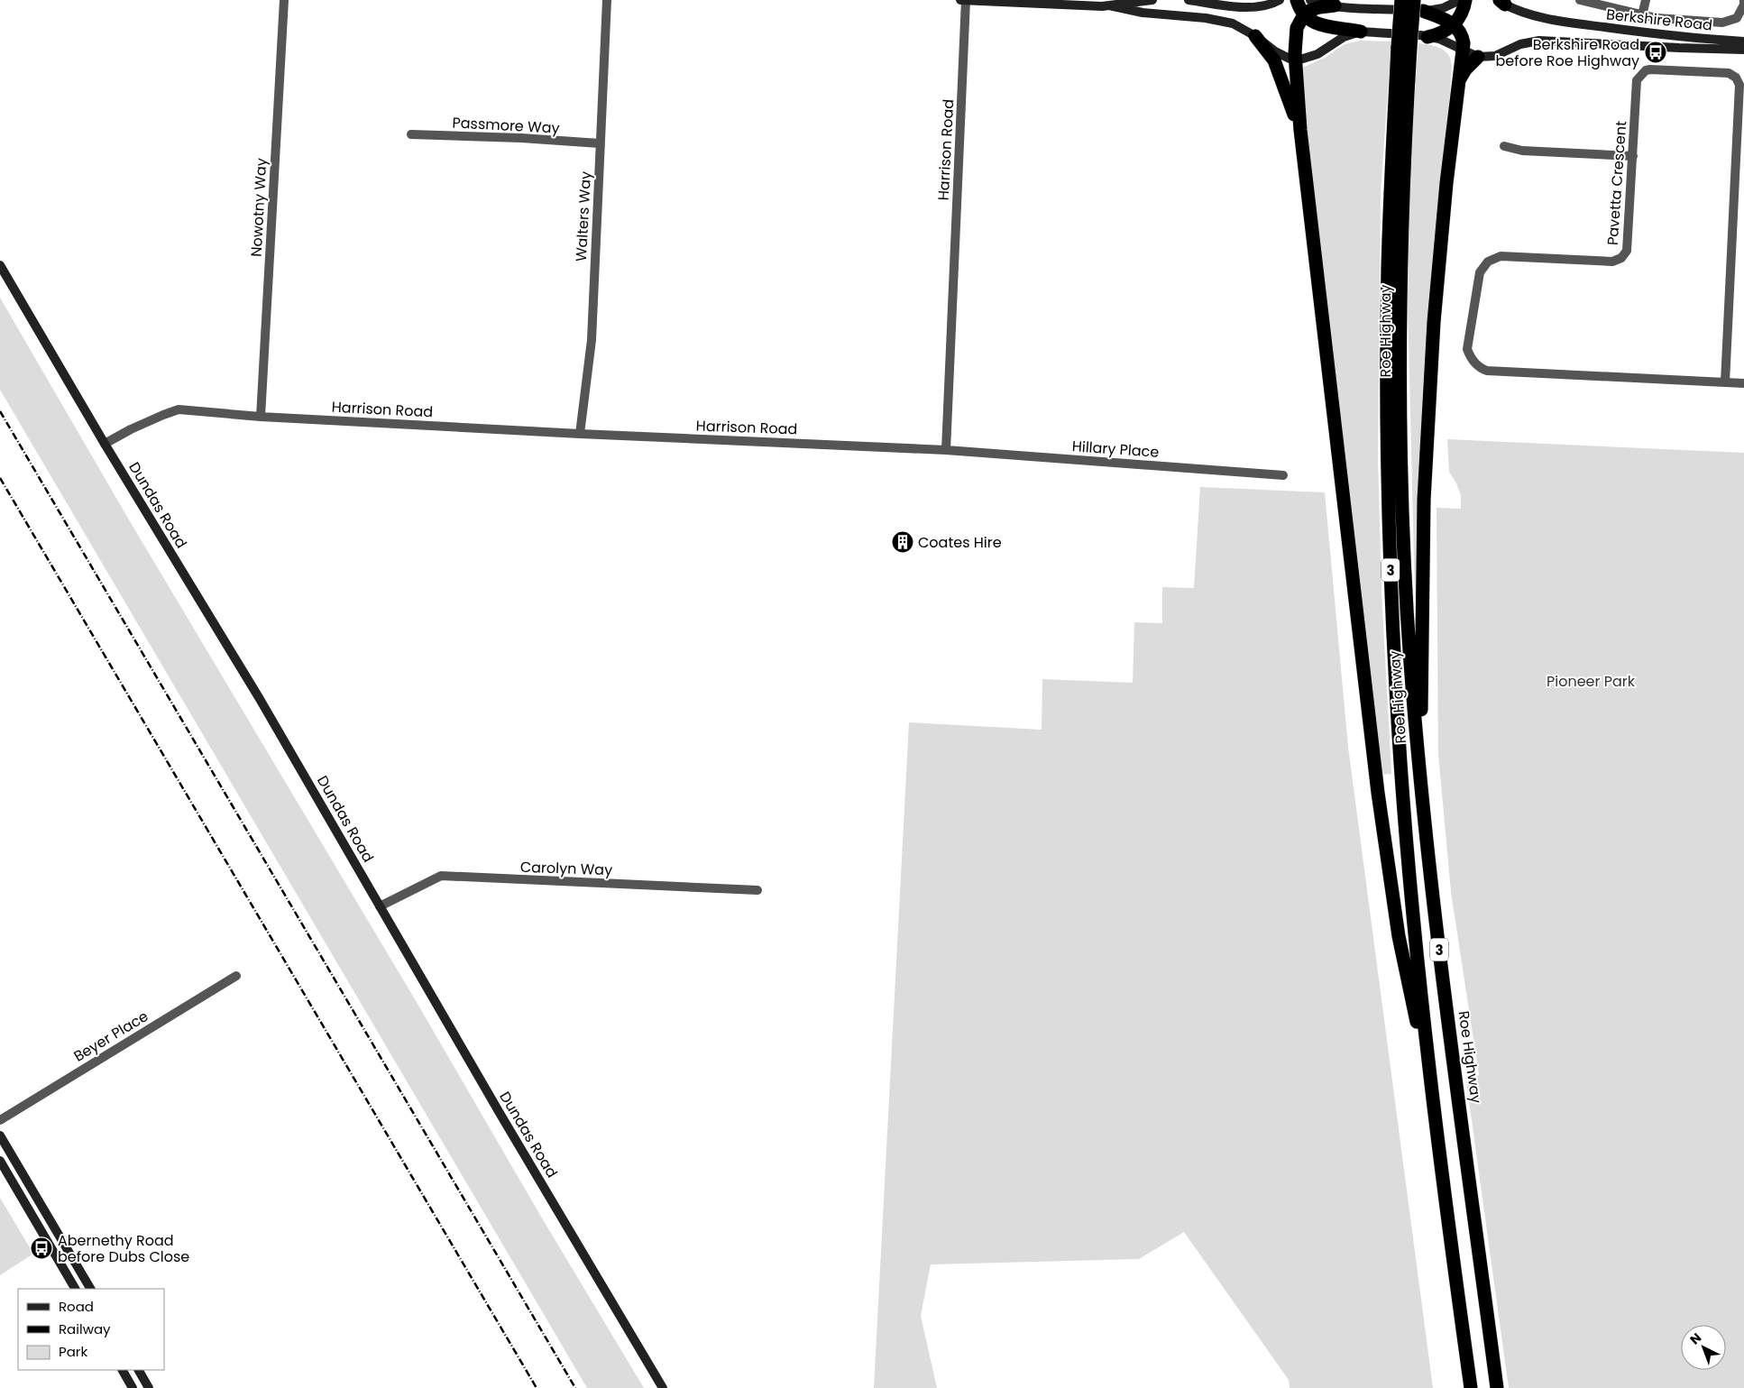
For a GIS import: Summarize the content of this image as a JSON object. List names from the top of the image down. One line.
{"streets":{"highway":["Roe Highway","3"],"main road":["Berkshire Road","Dundas Road"],"street":["Passmore Way","Harrison Road","Pavetta Crescent","Nowotny Way","Walters Way","Hillary Place","Carolyn Way","Beyer Place"]},"crossings":[["Passmore Way","Walters Way"],["Harrison Road","Nowotny Way"],["Harrison Road","Walters Way"],["Harrison Road","Hillary Place"],["Harrison Road","Dundas Road"],["Dundas Road","Carolyn Way"]],"parks":["Pioneer Park"],"places":{"bus stop":["Berkshire Road before Roe Highway","Abernethy Road before Dubs Close"],"building":["Coates Hire"]},"legend":["Road","Railway","Park"],"north":"top left"}
